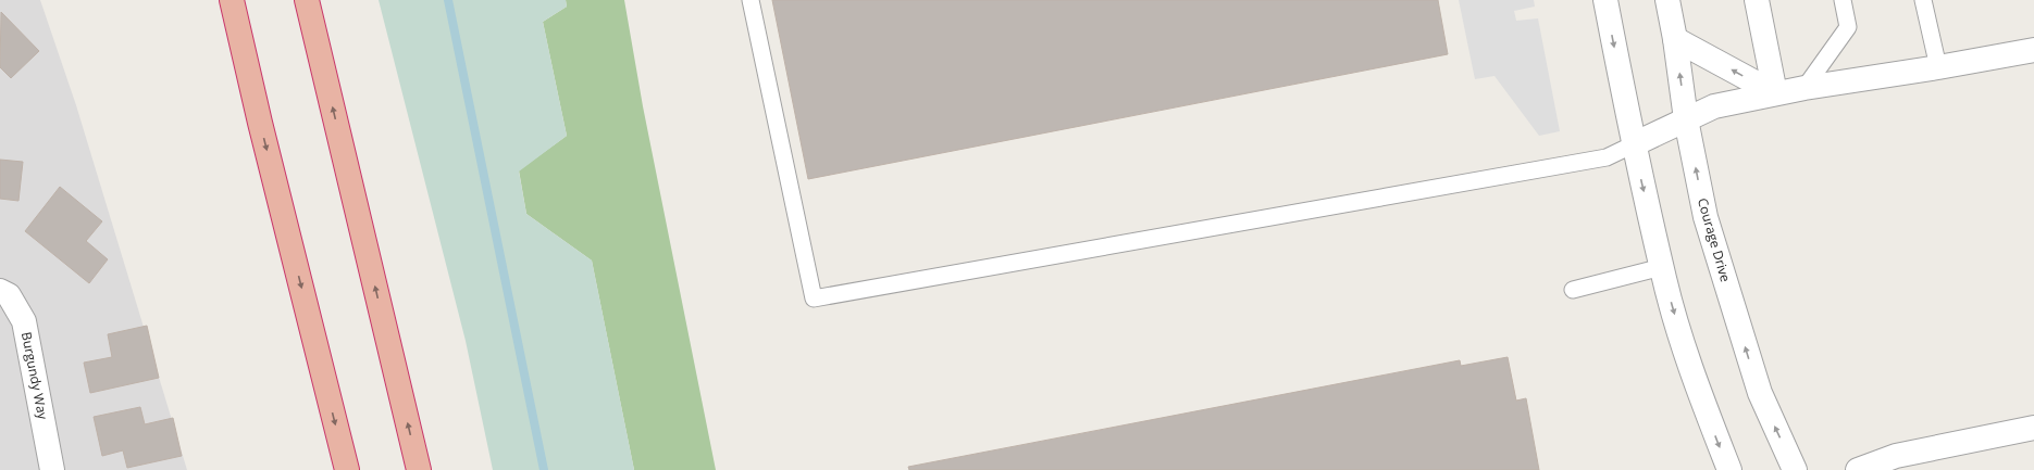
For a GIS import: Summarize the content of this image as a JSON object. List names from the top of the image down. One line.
{"streets":{"street":["Courage Drive","Burgundy Way"]}}
